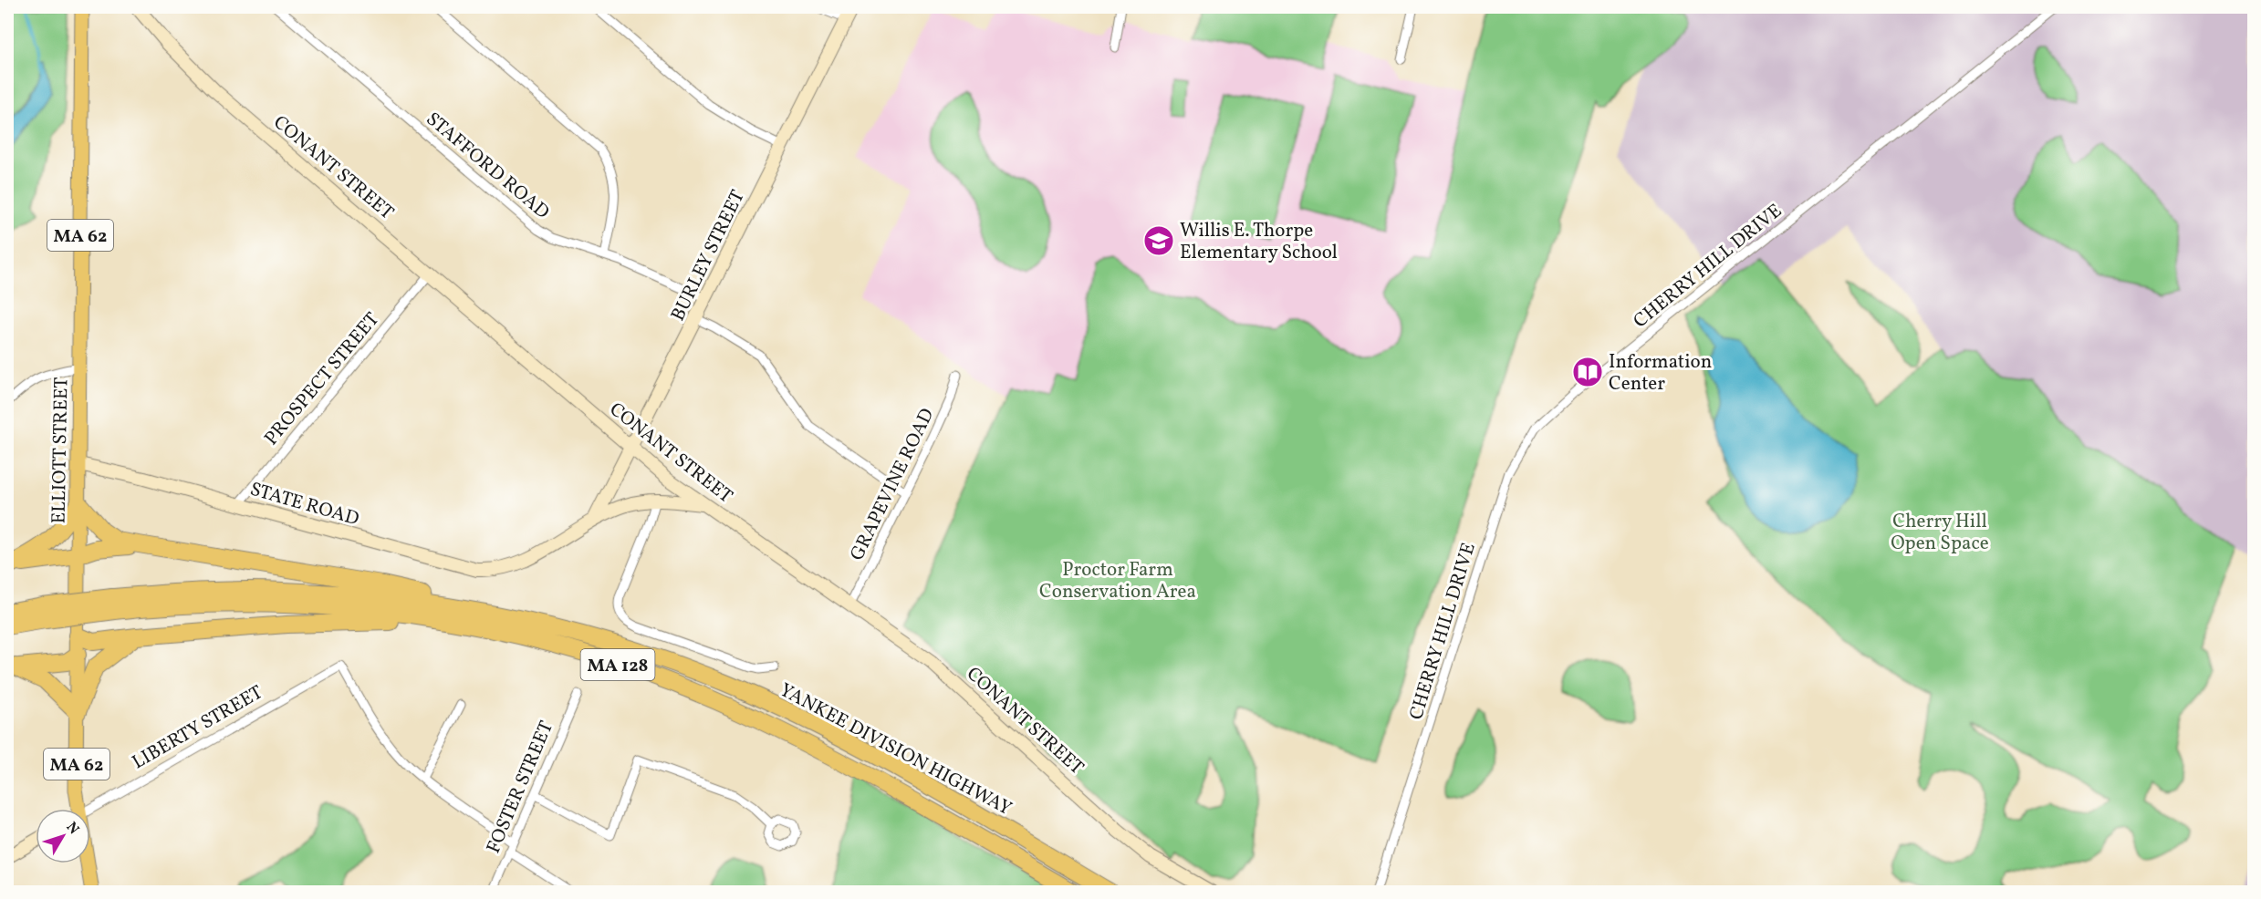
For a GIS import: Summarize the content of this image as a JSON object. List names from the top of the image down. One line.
{"streets":{"highway":["MA 128","YANKEE DIVISION HIGHWAY"],"main road":["CONANT STREET","MA 62","BURLEY STREET","ELLIOTT STREET","STATE ROAD"],"street":["STAFFORD ROAD","CHERRY HILL DRIVE","PROSPECT STREET","GRAPEVINE ROAD","LIBERTY STREET","FOSTER STREET"]},"crossings":[["STAFFORD ROAD","BURLEY STREET"],["CONANT STREET","BURLEY STREET"],["CONANT STREET","PROSPECT STREET"],["CONANT STREET","GRAPEVINE ROAD"],["BURLEY STREET","STATE ROAD"],["PROSPECT STREET","STATE ROAD"],["ELLIOTT STREET","STATE ROAD"]],"parks":["Cherry Hill Open Space","Proctor Farm Conservation Area"],"places":{"school or university":["Willis E. Thorpe Elementary School"],"library":["Information Center"]},"north":"top right"}
